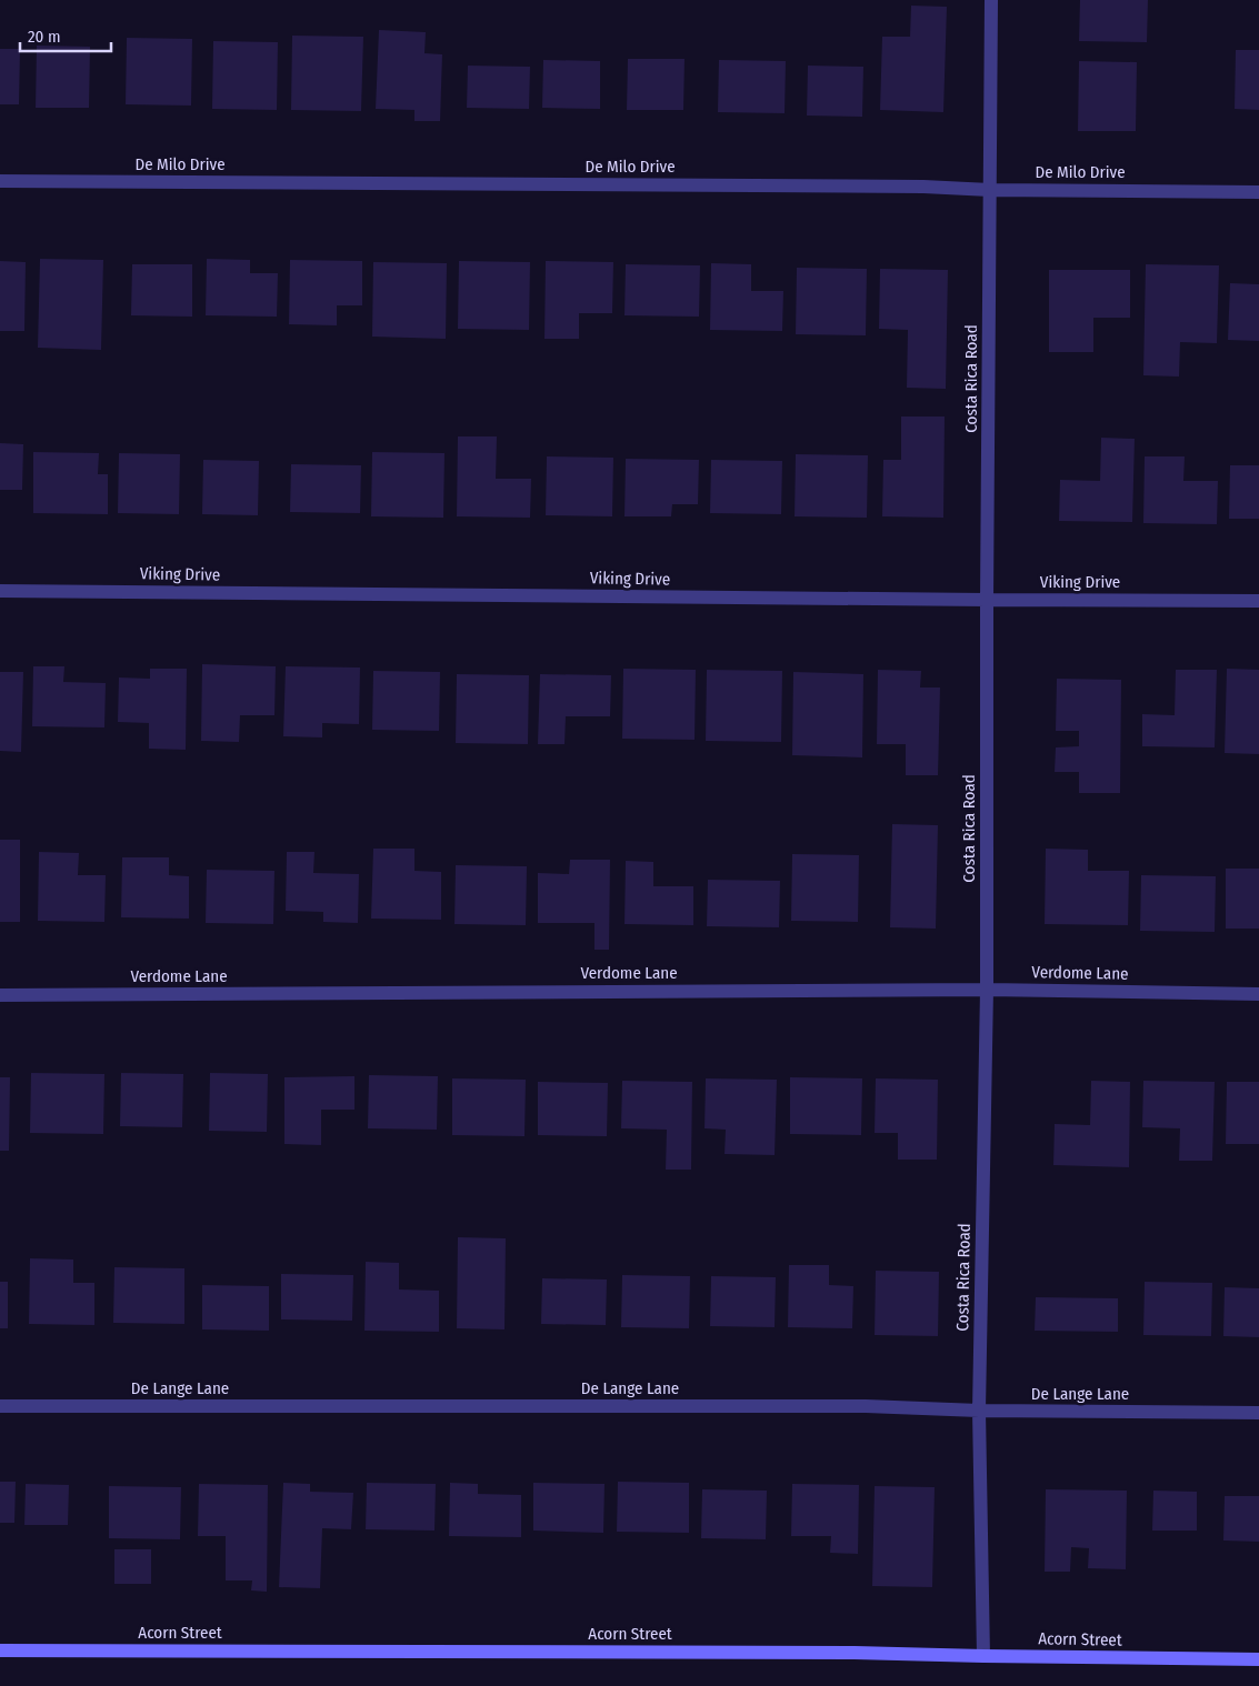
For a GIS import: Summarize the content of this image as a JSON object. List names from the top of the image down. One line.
{"streets":{"street":["De Milo Drive","Costa Rica Road","Viking Drive","Verdome Lane","De Lange Lane","Acorn Street"]},"crossings":[["De Milo Drive","Costa Rica Road"],["Costa Rica Road","Viking Drive"],["Costa Rica Road","Verdome Lane"],["Costa Rica Road","De Lange Lane"],["Costa Rica Road","Acorn Street"]],"scale_bar":"20 m"}
